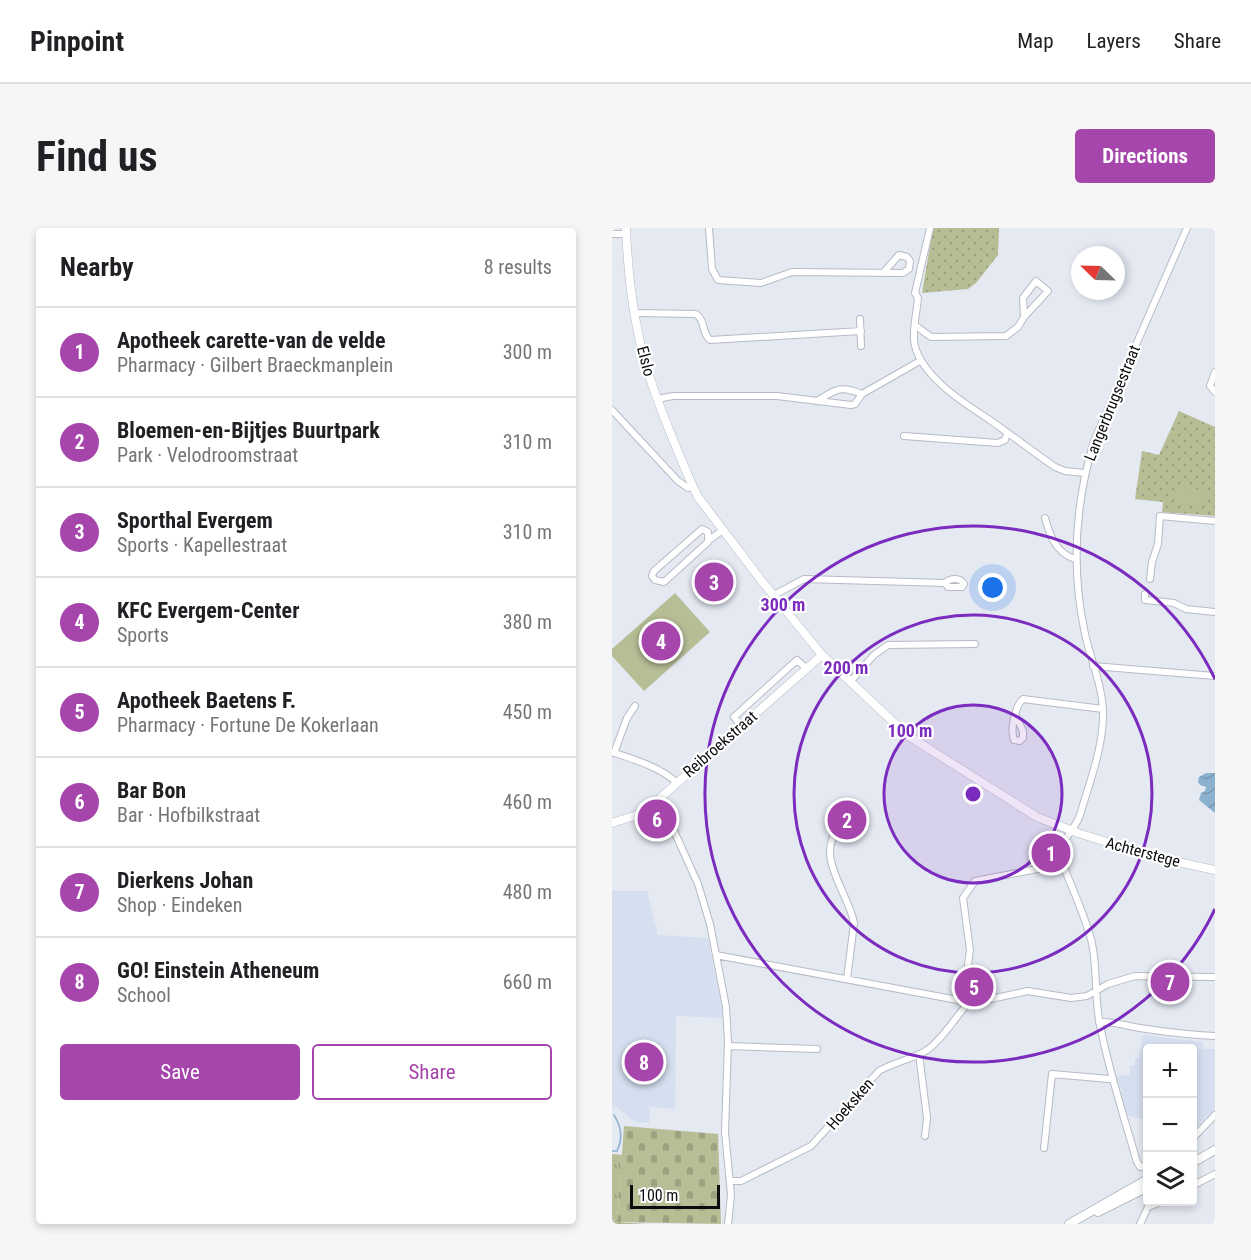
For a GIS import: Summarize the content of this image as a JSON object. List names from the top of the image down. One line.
{"streets":{"street":["Elslo","Langerbrugsestraat","Reibroekstraat","Achterstege","Hoeksken"]},"crossings":[["Elslo","Reibroekstraat"],["Elslo","Achterstege"],["Langerbrugsestraat","Achterstege"]],"scale_bar":"100 m","north":"top left","page":{"header":"Pinpoint","nav":["Map","Layers","Share"],"buttons":["Directions",["Save","Share"]],"title":"Find us","heading":["Nearby","8 results"],"list":[{"mark":"1","name":"Apotheek carette-van de velde","note":"Pharmacy · Gilbert Braeckmanplein","value":"300 m"},{"mark":"2","name":"Bloemen-en-Bijtjes Buurtpark","note":"Park · Velodroomstraat","value":"310 m"},{"mark":"3","name":"Sporthal Evergem","note":"Sports · Kapellestraat","value":"310 m"},{"mark":"4","name":"KFC Evergem-Center","note":"Sports","value":"380 m"},{"mark":"5","name":"Apotheek Baetens F.","note":"Pharmacy · Fortune De Kokerlaan","value":"450 m"},{"mark":"6","name":"Bar Bon","note":"Bar · Hofbilkstraat","value":"460 m"},{"mark":"7","name":"Dierkens Johan","note":"Shop · Eindeken","value":"480 m"},{"mark":"8","name":"GO! Einstein Atheneum","note":"School","value":"660 m"}],"pins":["3","4","6","2","1","7","5","8"],"map_buttons":["+","−"],"scale":"100 m"},"rings":["300 m","200 m","100 m"]}
